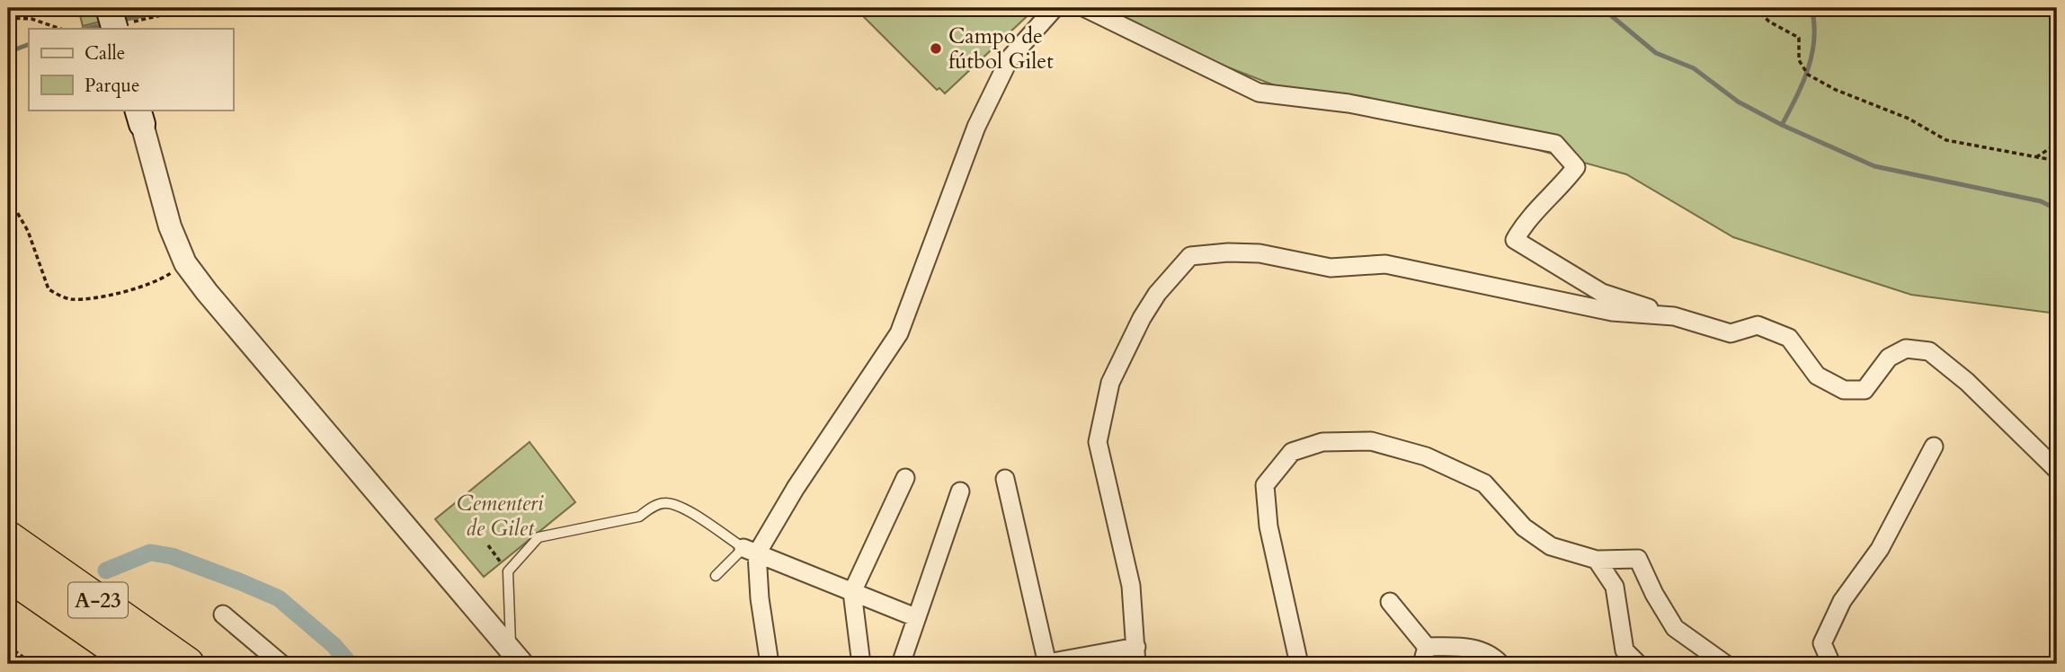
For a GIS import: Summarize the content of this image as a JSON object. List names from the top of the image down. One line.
{"streets":{"highway":["A-23"]},"parks":["Cementeri de Gilet"],"places":["Campo de fútbol Gilet"],"legend":["Calle","Parque"]}
